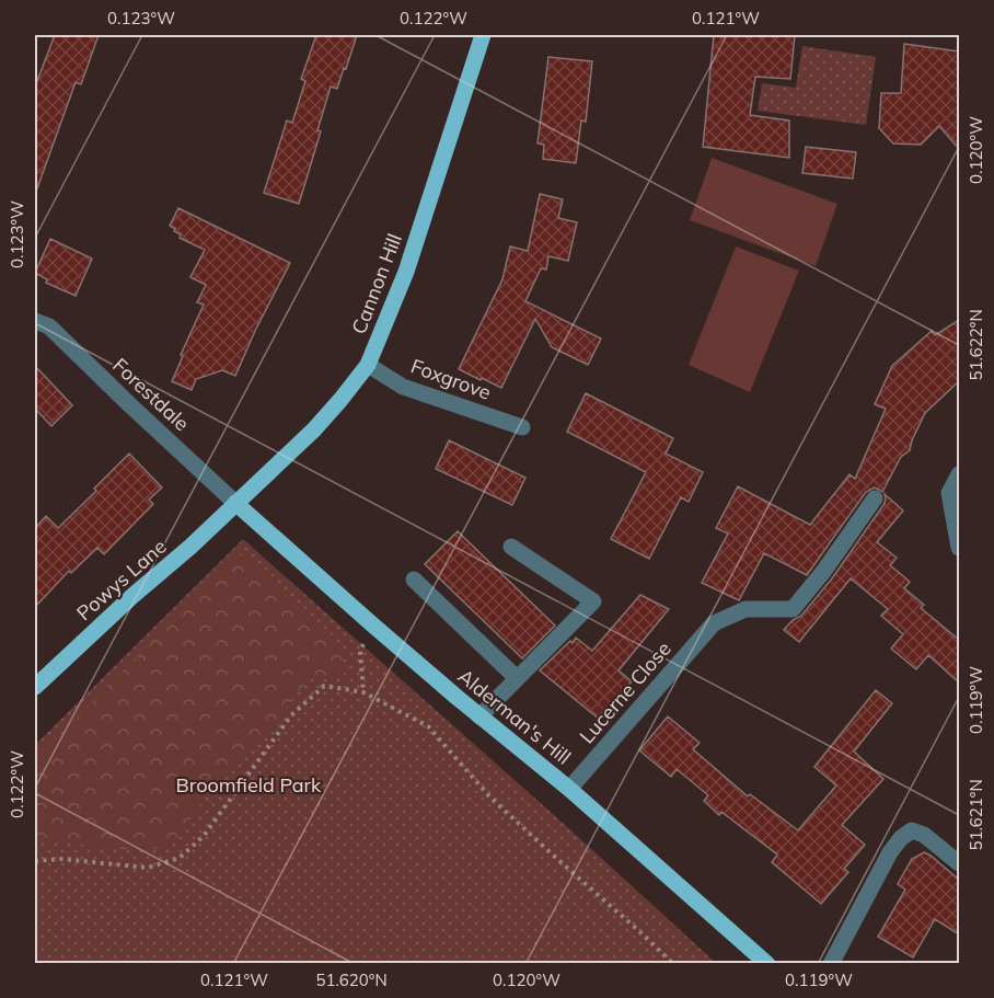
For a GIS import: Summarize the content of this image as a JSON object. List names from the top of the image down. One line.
{"streets":{"main road":["Cannon Hill","Powys Lane","Alderman's Hill"],"street":["Foxgrove","Forestdale","Lucerne Close"]},"crossings":[["Cannon Hill","Foxgrove"],["Cannon Hill","Forestdale"],["Cannon Hill","Powys Lane"],["Cannon Hill","Alderman's Hill"],["Forestdale","Powys Lane"],["Forestdale","Alderman's Hill"],["Powys Lane","Alderman's Hill"],["Lucerne Close","Alderman's Hill"]],"parks":["Broomfield Park"],"coordinates":["0.123°W","0.122°W","0.121°W","0.120°W","51.622°N","0.119°W","51.621°N","51.620°N"]}
